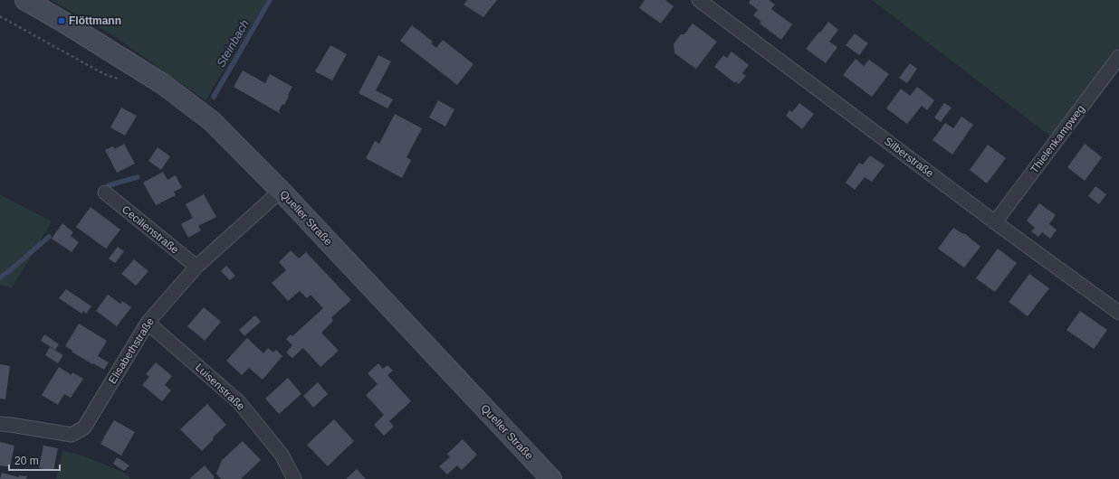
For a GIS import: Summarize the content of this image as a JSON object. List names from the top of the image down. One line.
{"streets":{"street":["Thielenkampweg","Silberstraße","Queller Straße","Cecilienstraße","Elisabethstraße","Luisenstraße"]},"crossings":[["Thielenkampweg","Silberstraße"],["Queller Straße","Elisabethstraße"],["Cecilienstraße","Elisabethstraße"],["Elisabethstraße","Luisenstraße"]],"water":["Steinbach"],"places":{"transit":["Flöttmann"]},"scale_bar":"20 m"}
